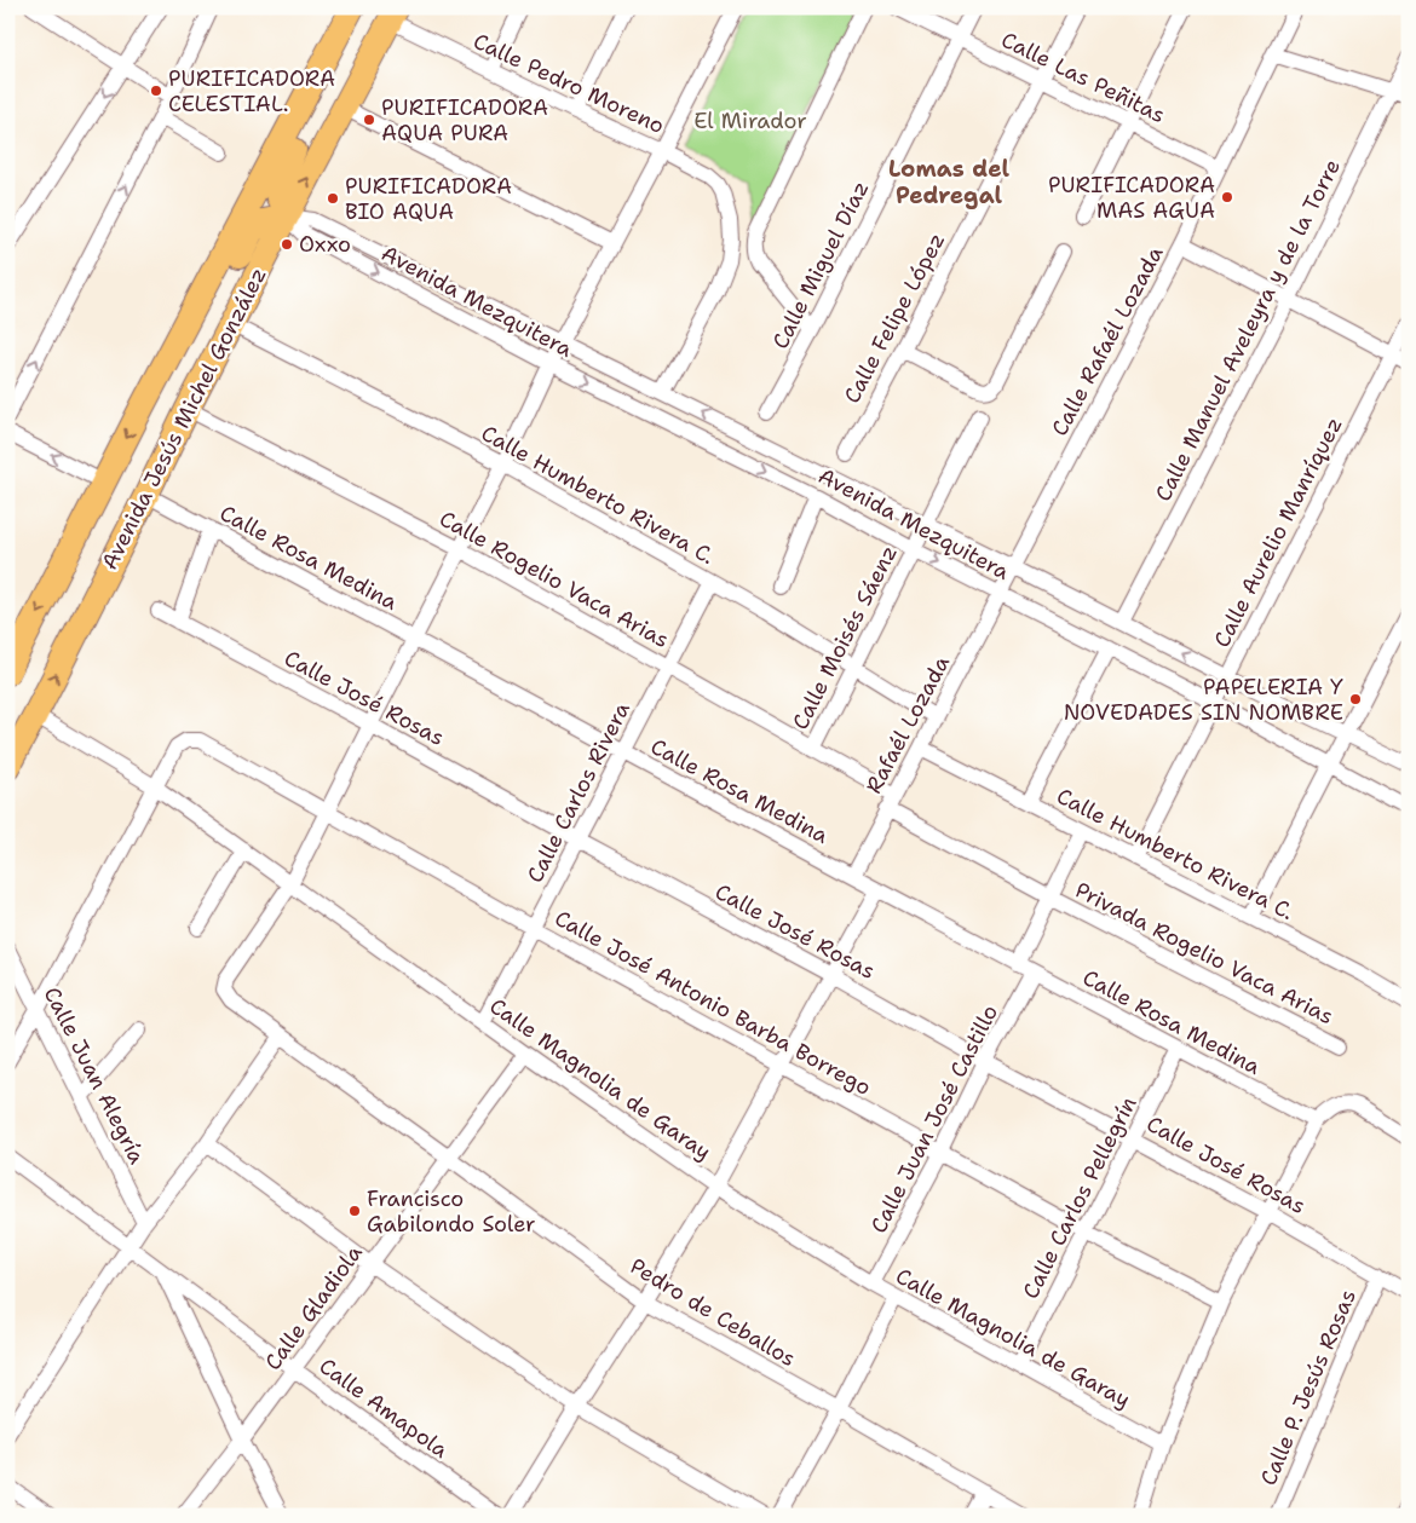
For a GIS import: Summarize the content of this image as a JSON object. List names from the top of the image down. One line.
{"streets":{"main road":["Avenida Jesús Michel González"],"street":["Calle Las Peñitas","Calle Pedro Moreno","Calle Miguel Díaz","Avenida Mezquitera","Calle Felipe López","Calle Manuel Aveleyra y de la Torre","Calle Rafaél Lozada","Calle Humberto Rivera C.","Calle Aurelio Manríquez","Calle Rosa Medina","Calle Rogelio Vaca Arias","Calle Moisés Sáenz","Calle José Rosas","Rafaél Lozada","Calle Carlos Rivera","Privada Rogelio Vaca Arias","Calle José Antonio Barba Borrego","Calle Juan Alegría","Calle Magnolia de Garay","Calle Juan José Castillo","Calle Carlos Pellegrín","Calle Gladiola","Pedro de Ceballos","Calle P. Jesús Rosas","Calle Amapola"]},"crossings":[["Calle Las Peñitas","Calle Miguel Díaz"],["Calle Las Peñitas","Calle Felipe López"],["Calle Las Peñitas","Calle Rafaél Lozada"],["Calle Pedro Moreno","Avenida Mezquitera"],["Calle Pedro Moreno","Avenida Jesús Michel González"],["Avenida Mezquitera","Calle Manuel Aveleyra y de la Torre"],["Avenida Mezquitera","Calle Rafaél Lozada"],["Avenida Mezquitera","Avenida Jesús Michel González"],["Avenida Mezquitera","Calle Aurelio Manríquez"],["Avenida Mezquitera","Calle Moisés Sáenz"],["Avenida Mezquitera","Rafaél Lozada"],["Calle Rafaél Lozada","Rafaél Lozada"],["Avenida Jesús Michel González","Calle Humberto Rivera C."],["Avenida Jesús Michel González","Calle Rosa Medina"],["Avenida Jesús Michel González","Calle Rogelio Vaca Arias"],["Avenida Jesús Michel González","Calle Magnolia de Garay"],["Calle Humberto Rivera C.","Calle Aurelio Manríquez"],["Calle Humberto Rivera C.","Calle Moisés Sáenz"],["Calle Humberto Rivera C.","Rafaél Lozada"],["Calle Humberto Rivera C.","Calle Carlos Rivera"],["Calle Rosa Medina","Rafaél Lozada"],["Calle Rosa Medina","Calle Carlos Rivera"],["Calle Rosa Medina","Calle Juan José Castillo"],["Calle Rosa Medina","Calle Carlos Pellegrín"],["Calle Rogelio Vaca Arias","Calle Moisés Sáenz"],["Calle Rogelio Vaca Arias","Rafaél Lozada"],["Calle Rogelio Vaca Arias","Calle Carlos Rivera"],["Calle José Rosas","Calle Carlos Rivera"],["Calle José Rosas","Calle Juan José Castillo"],["Calle José Rosas","Calle Carlos Pellegrín"],["Calle José Rosas","Calle P. Jesús Rosas"],["Calle Carlos Rivera","Calle José Antonio Barba Borrego"],["Calle Carlos Rivera","Calle Magnolia de Garay"],["Calle José Antonio Barba Borrego","Calle Magnolia de Garay"],["Calle José Antonio Barba Borrego","Calle Juan José Castillo"],["Calle José Antonio Barba Borrego","Calle Carlos Pellegrín"],["Calle Magnolia de Garay","Calle Juan José Castillo"],["Calle Magnolia de Garay","Calle Carlos Pellegrín"],["Calle Magnolia de Garay","Calle Gladiola"],["Calle Magnolia de Garay","Pedro de Ceballos"],["Calle Gladiola","Pedro de Ceballos"],["Calle Gladiola","Calle Amapola"]],"districts":["Lomas del Pedregal"],"parks":["El Mirador"],"places":["PURIFICADORA CELESTIAL.","PURIFICADORA AQUA PURA","PURIFICADORA MAS AGUA","PURIFICADORA BIO AQUA","Oxxo","PAPELERIA Y NOVEDADES SIN NOMBRE","Francisco Gabilondo Soler"]}
